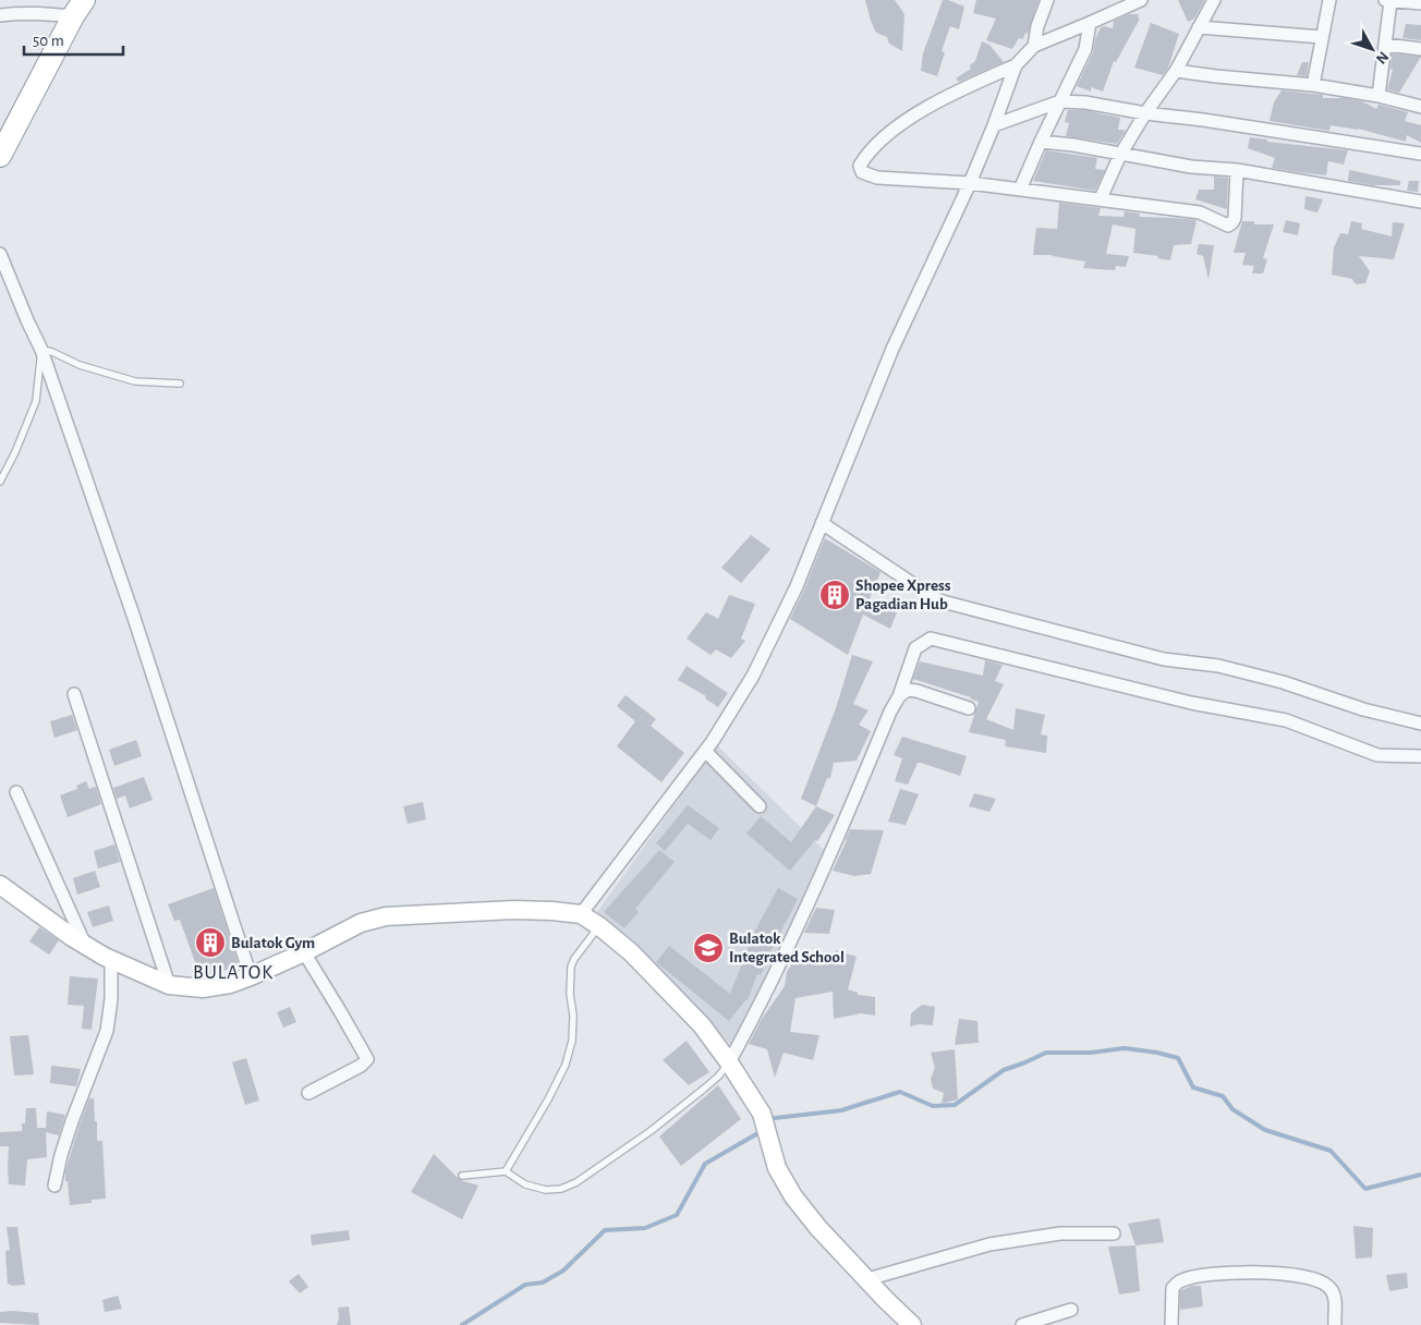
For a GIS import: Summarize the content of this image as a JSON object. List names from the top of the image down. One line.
{"districts":["BULATOK"],"places":{"building":["Shopee Xpress Pagadian Hub","Bulatok Gym"],"school or university":["Bulatok Integrated School"]},"scale_bar":"50 m","north":"bottom right"}
